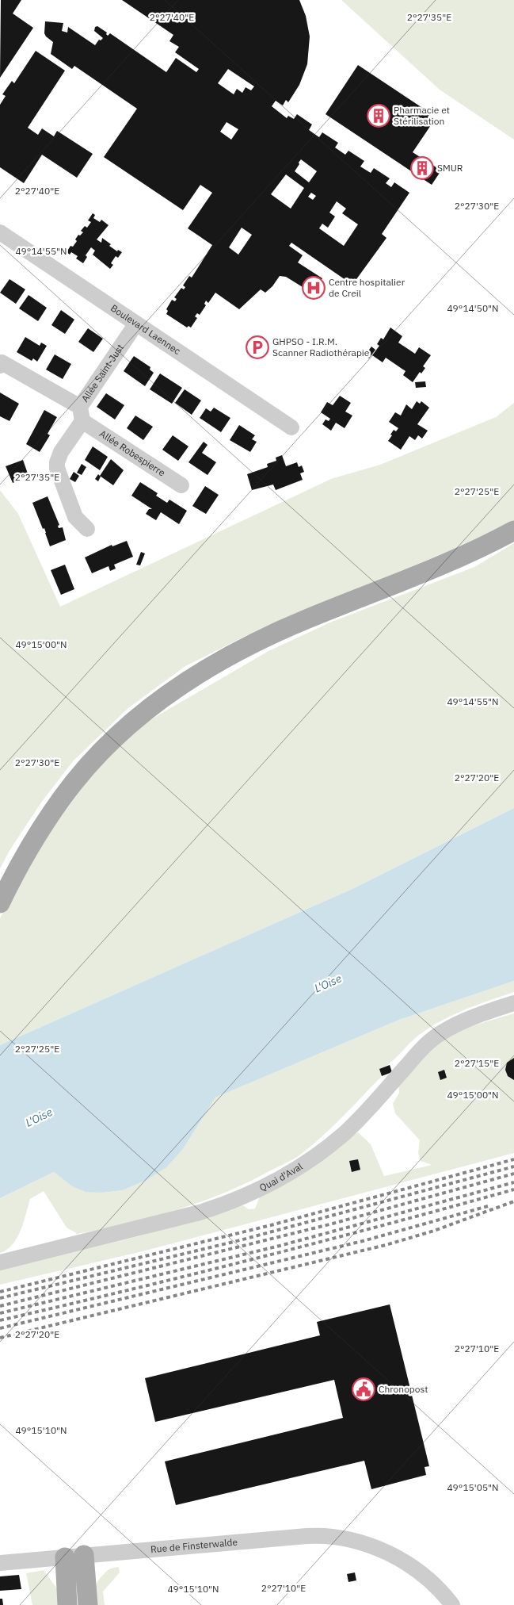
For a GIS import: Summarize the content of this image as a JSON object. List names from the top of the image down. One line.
{"streets":{"street":["Boulevard Laennec","Allée Saint-Just","Allée Robespierre","Quai d'Aval","Rue de Finsterwalde"]},"crossings":[["Boulevard Laennec","Allée Saint-Just"],["Allée Saint-Just","Allée Robespierre"]],"water":["L'Oise"],"places":{"building":["Pharmacie et Stérilisation","SMUR"],"hospital":["Centre hospitalier de Creil"],"parking":["GHPSO - I.R.M. Scanner Radiothérapie"],"public building":["Chronopost"]},"coordinates":["2°27'40\"E","2°27'35\"E","2°27'30\"E","49°14'55\"N","49°14'50\"N","2°27'25\"E","49°15'00\"N","2°27'20\"E","2°27'15\"E","2°27'10\"E","49°15'10\"N","49°15'05\"N"]}
